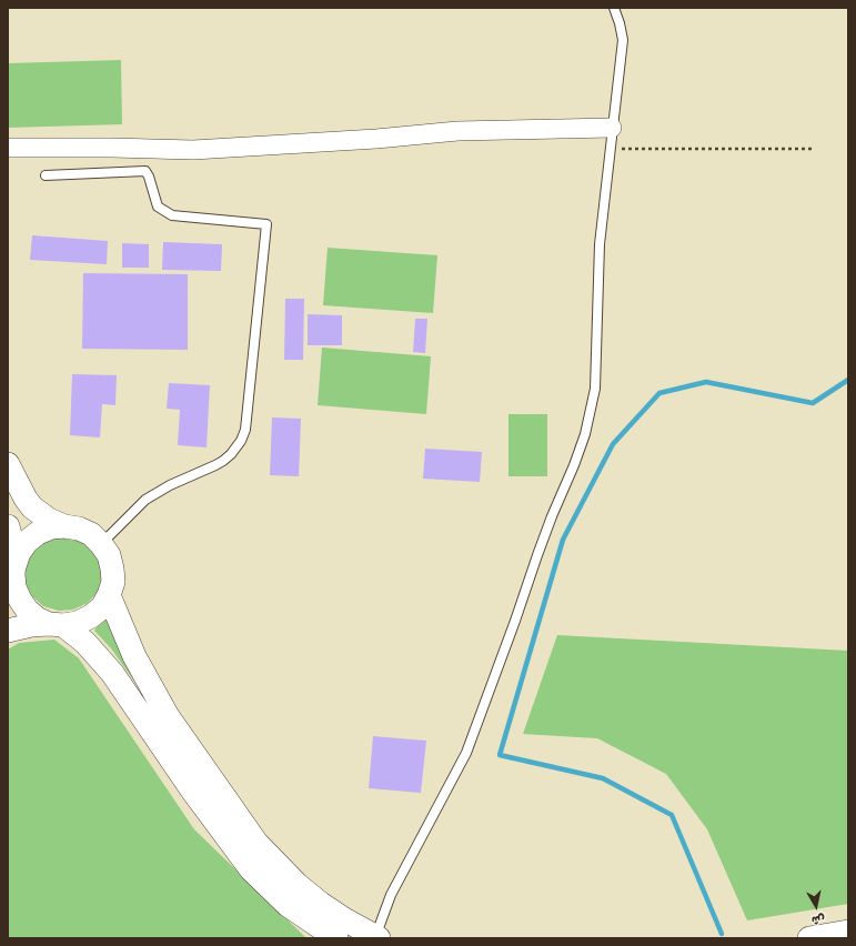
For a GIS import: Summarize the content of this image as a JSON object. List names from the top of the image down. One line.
{"north":"bottom"}
